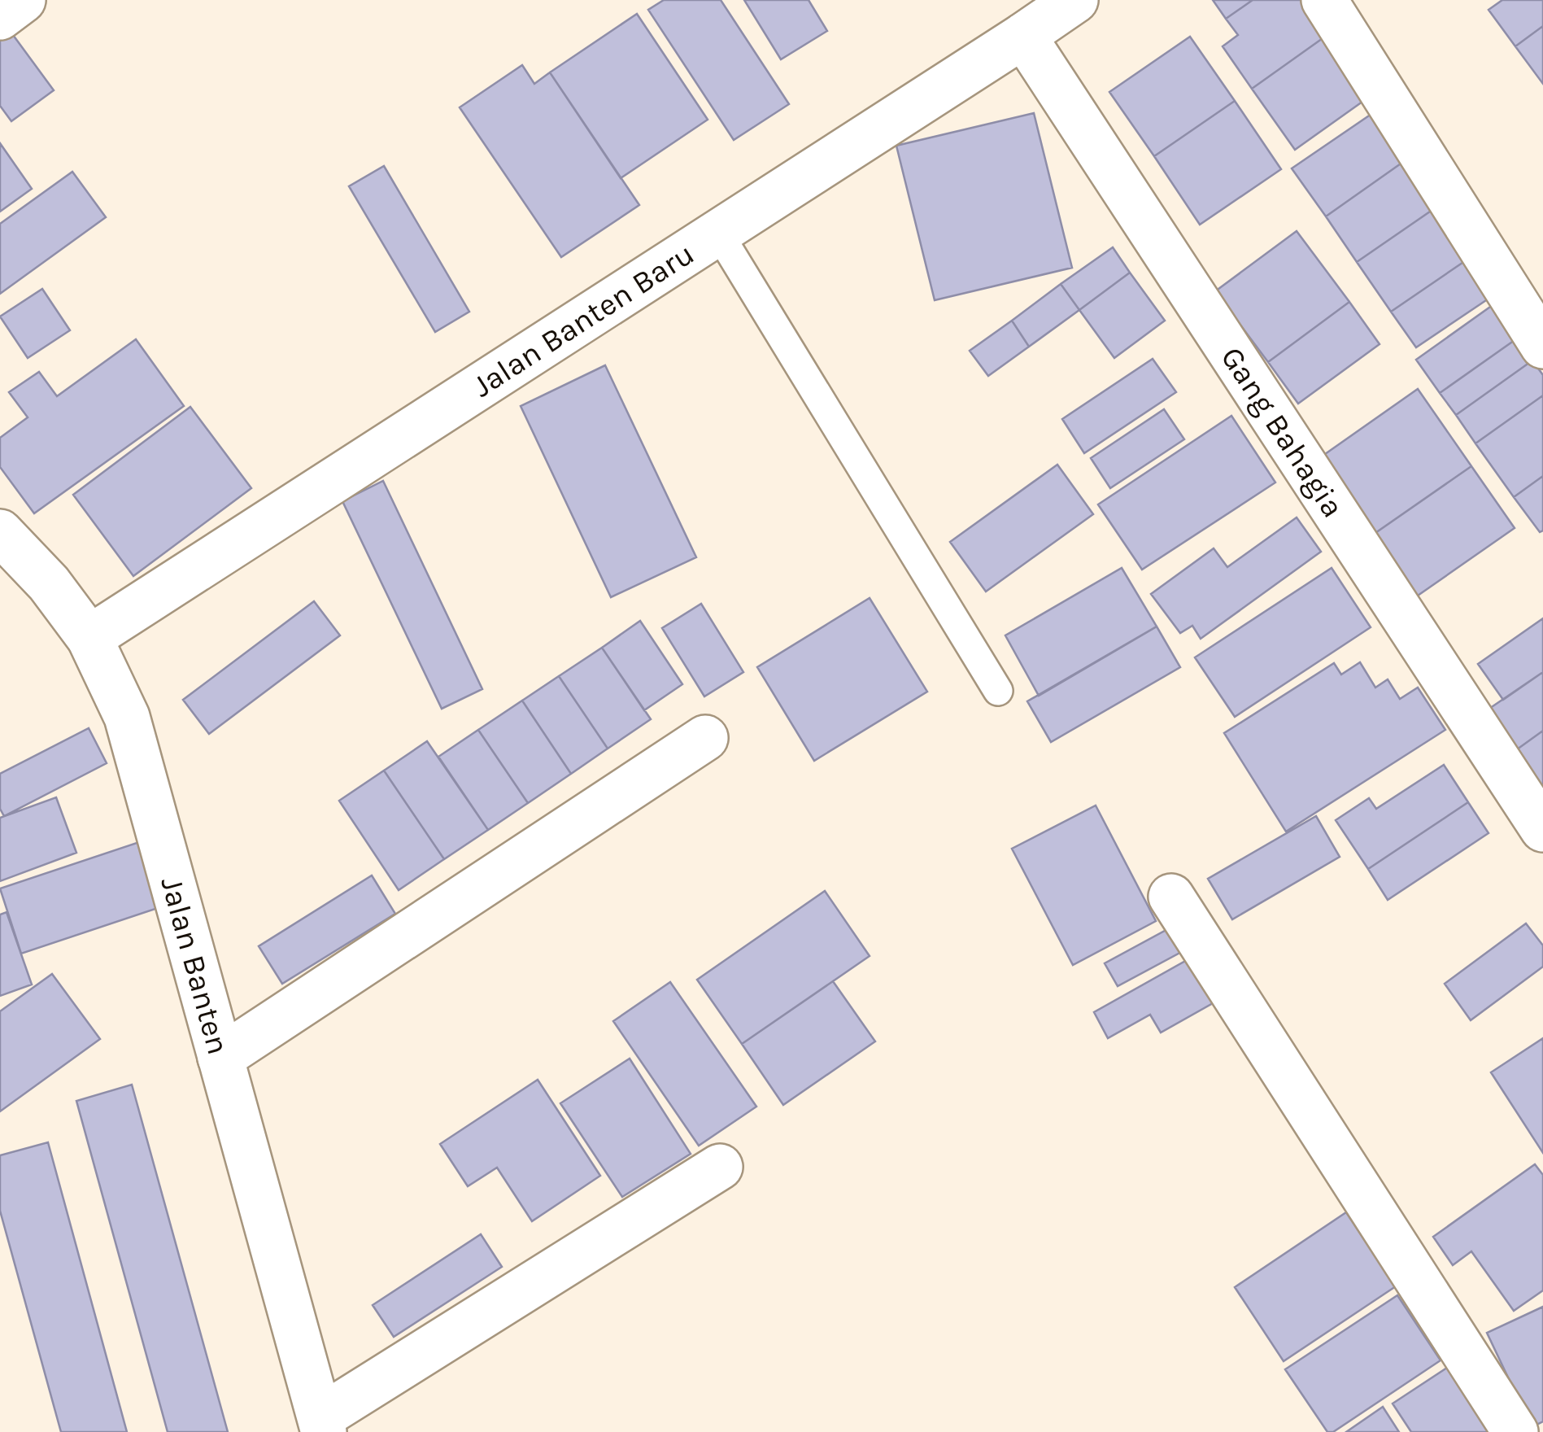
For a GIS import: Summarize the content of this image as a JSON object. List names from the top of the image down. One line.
{"streets":{"street":["Jalan Banten Baru","Gang Bahagia","Jalan Banten"]},"crossings":[["Jalan Banten Baru","Gang Bahagia"],["Jalan Banten Baru","Jalan Banten"]]}
